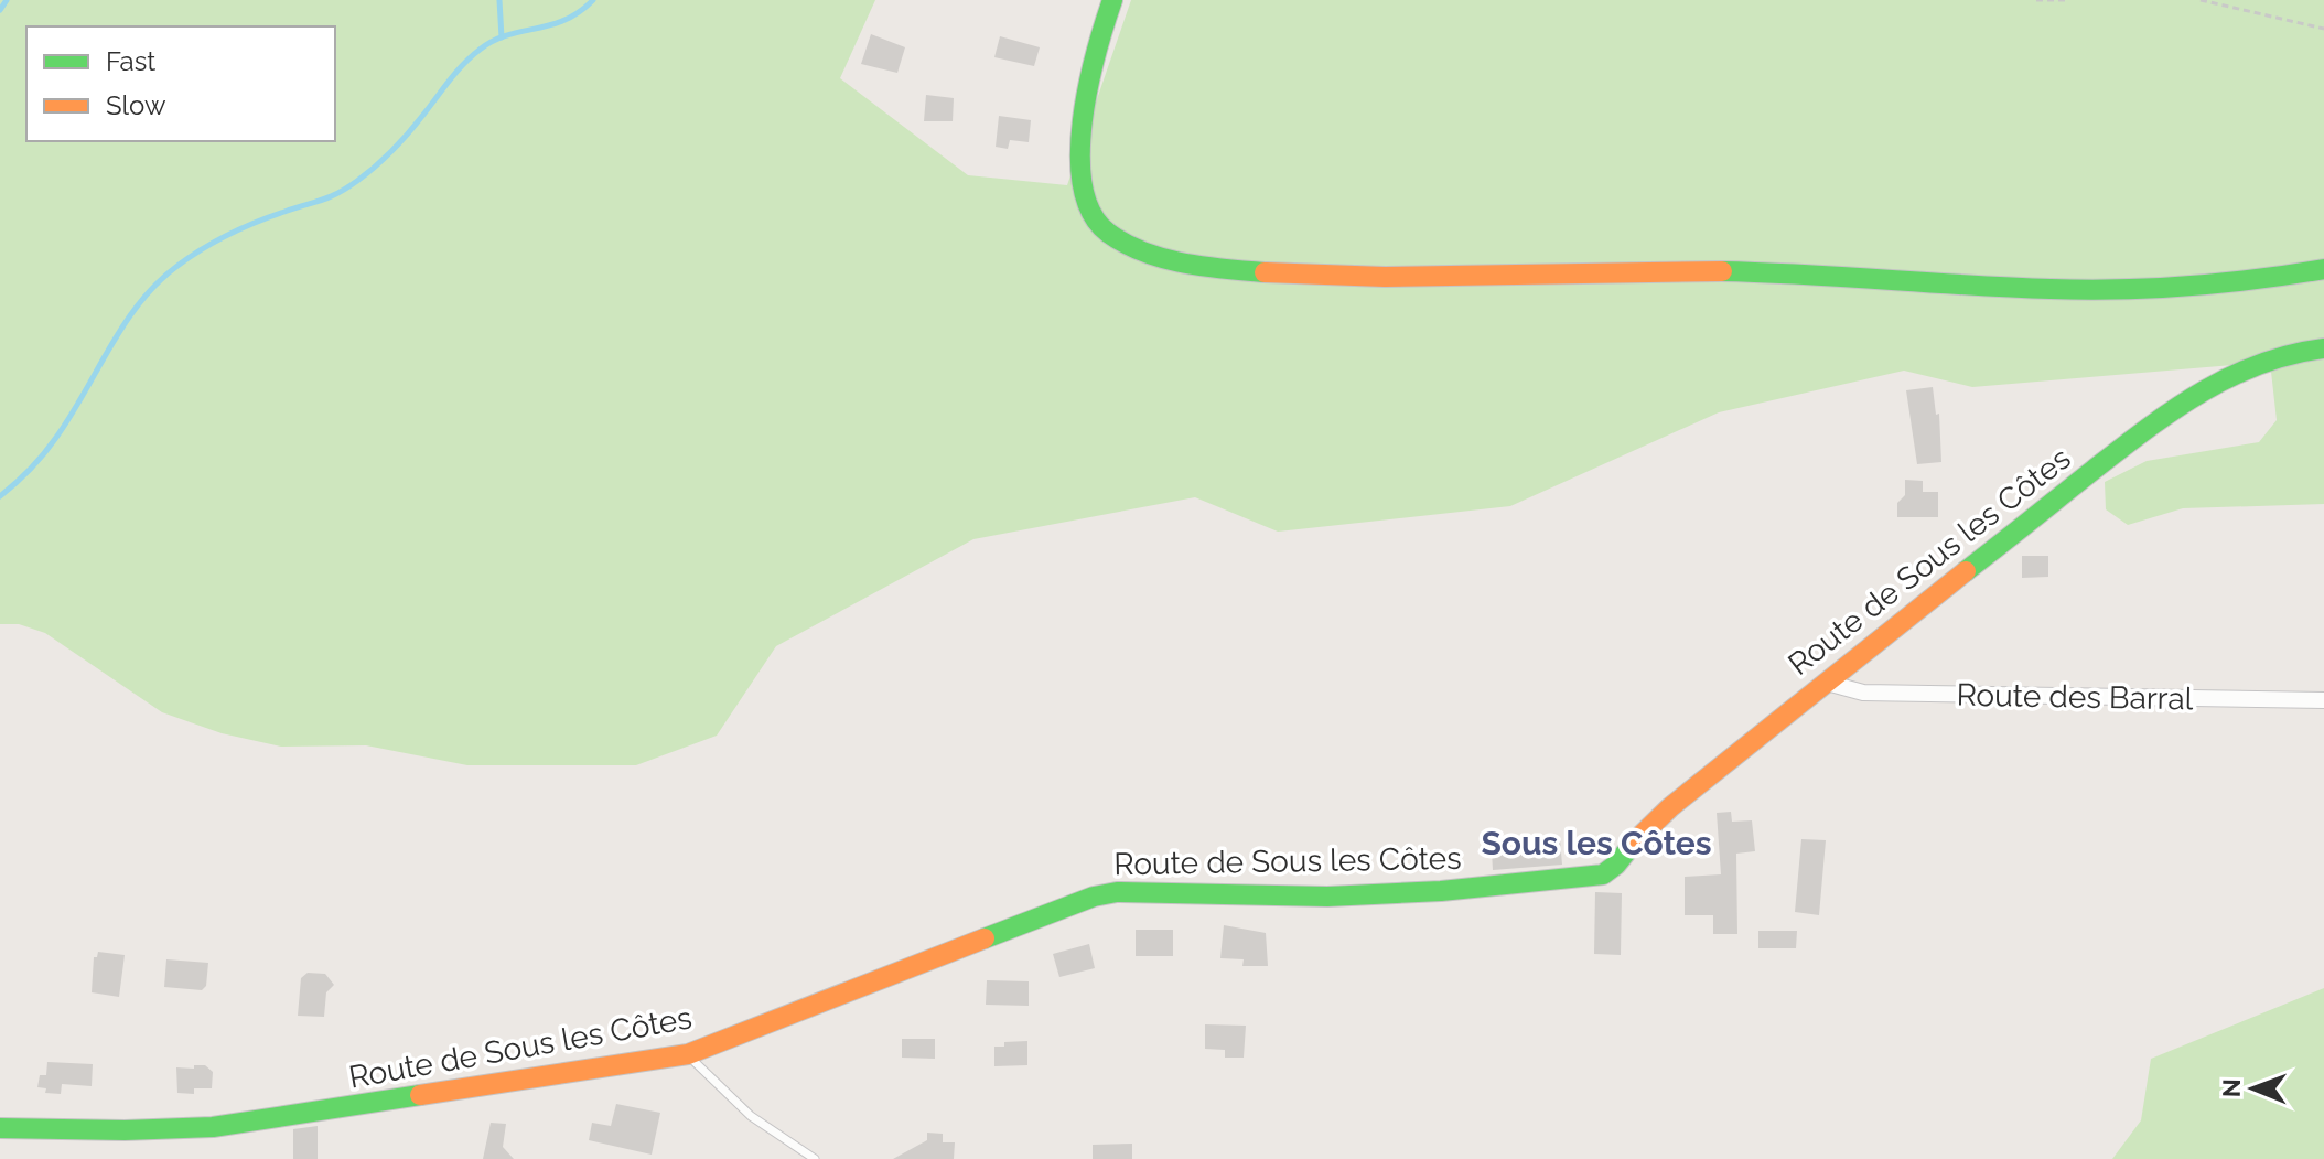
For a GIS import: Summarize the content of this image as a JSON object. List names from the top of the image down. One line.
{"streets":{"street":["Route de Sous les Côtes","Route des Barral"]},"crossings":[["Route de Sous les Côtes","Route des Barral"]],"districts":["Sous les Côtes"],"legend":["Fast","Slow"],"north":"left"}
